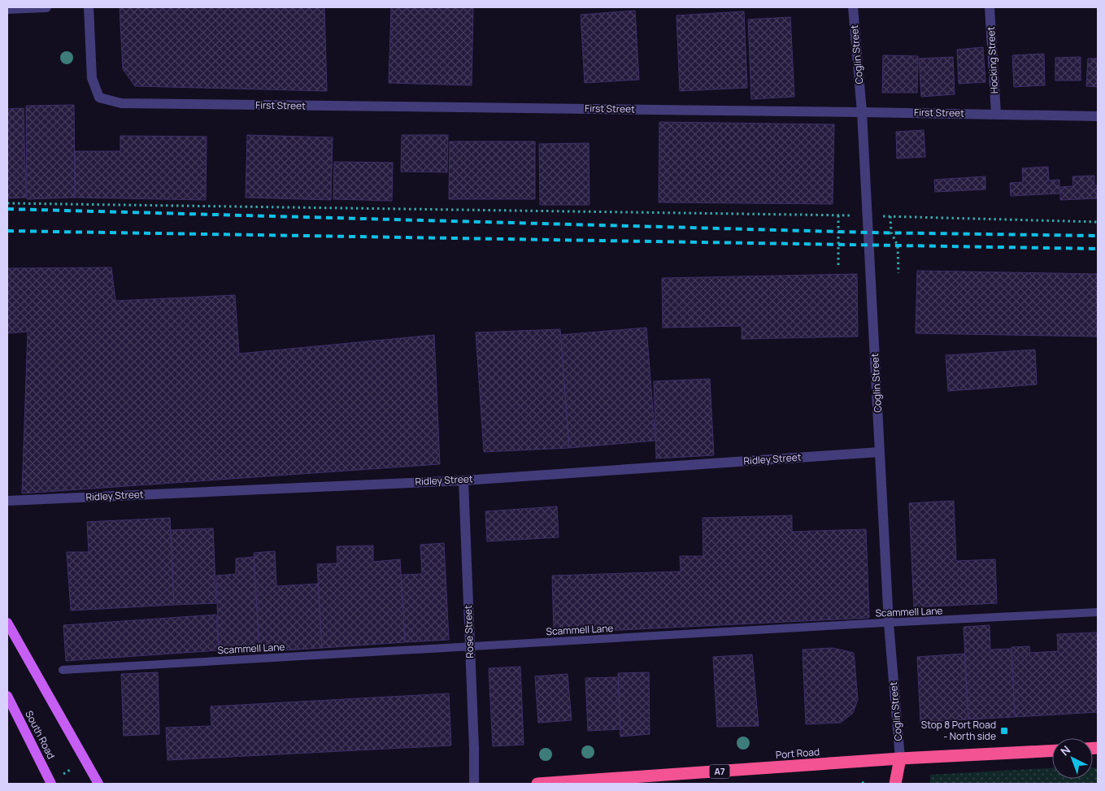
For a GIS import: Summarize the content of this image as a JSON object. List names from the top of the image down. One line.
{"streets":{"highway":["Port Road","A7"],"main road":["South Road"],"street":["Coglin Street","Hocking Street","First Street","Ridley Street","Rose Street"],"lane":["Scammell Lane"]},"crossings":[["Coglin Street","First Street"],["Coglin Street","Ridley Street"],["Coglin Street","Scammell Lane"],["Coglin Street","Port Road"],["Hocking Street","First Street"],["Ridley Street","Rose Street"],["Scammell Lane","Rose Street"]],"places":{"transit":["Stop 8 Port Road - North side"]},"north":"top left"}
